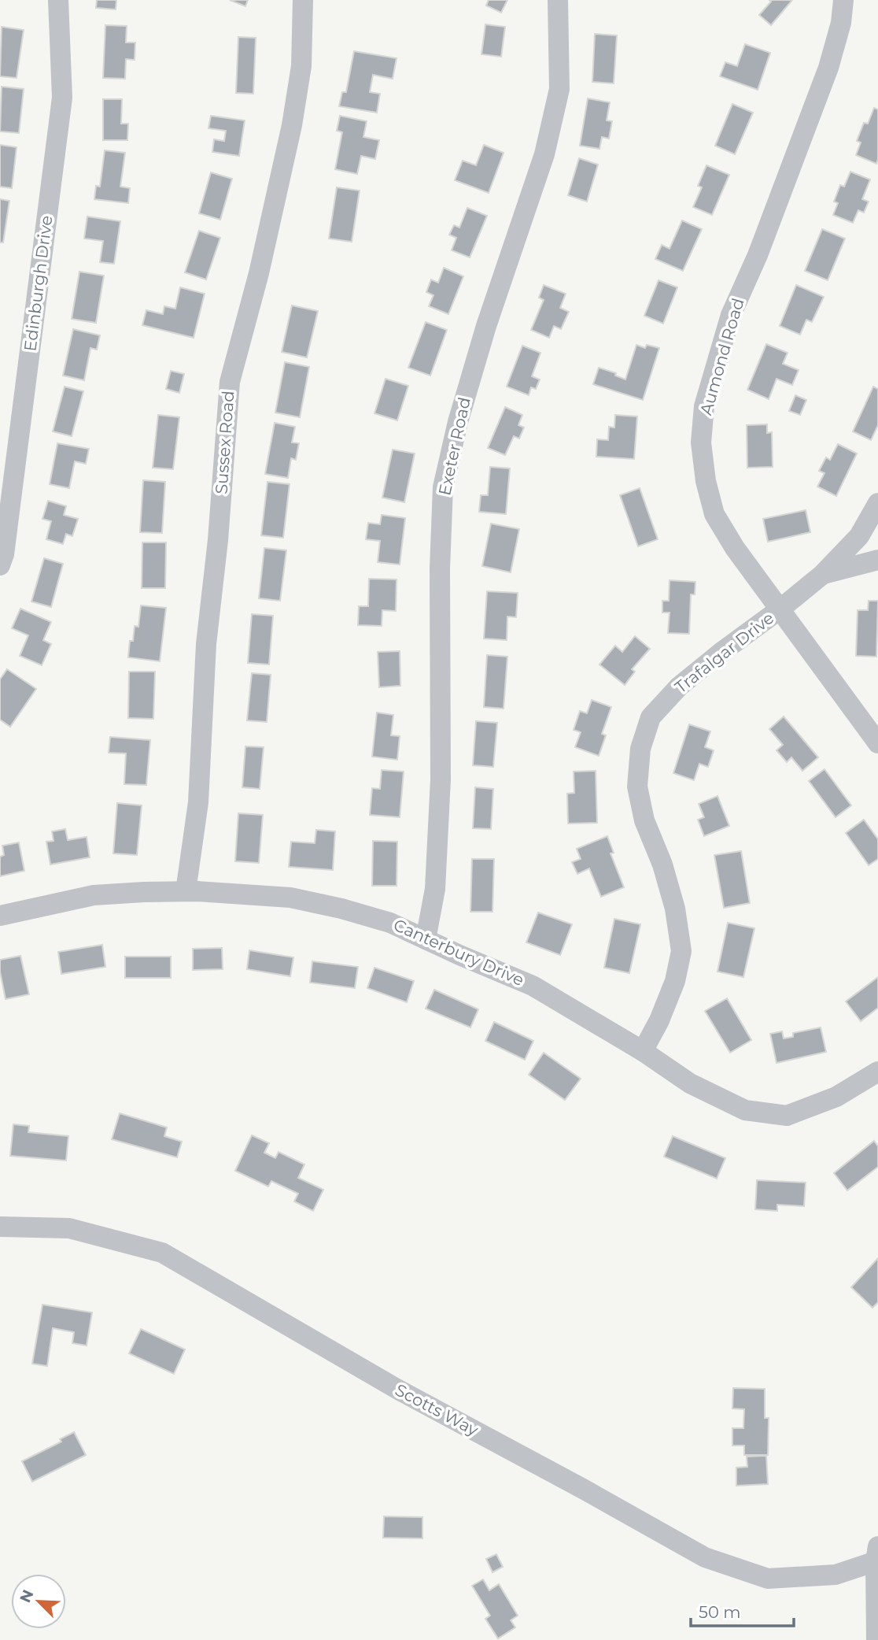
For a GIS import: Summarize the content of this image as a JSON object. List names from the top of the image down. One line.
{"streets":{"street":["Edinburgh Drive","Aumond Road","Sussex Road","Exeter Road","Trafalgar Drive","Canterbury Drive","Scotts Way"]},"crossings":[["Aumond Road","Trafalgar Drive"],["Sussex Road","Canterbury Drive"],["Exeter Road","Canterbury Drive"],["Trafalgar Drive","Canterbury Drive"]],"scale_bar":"50 m","north":"top left"}
